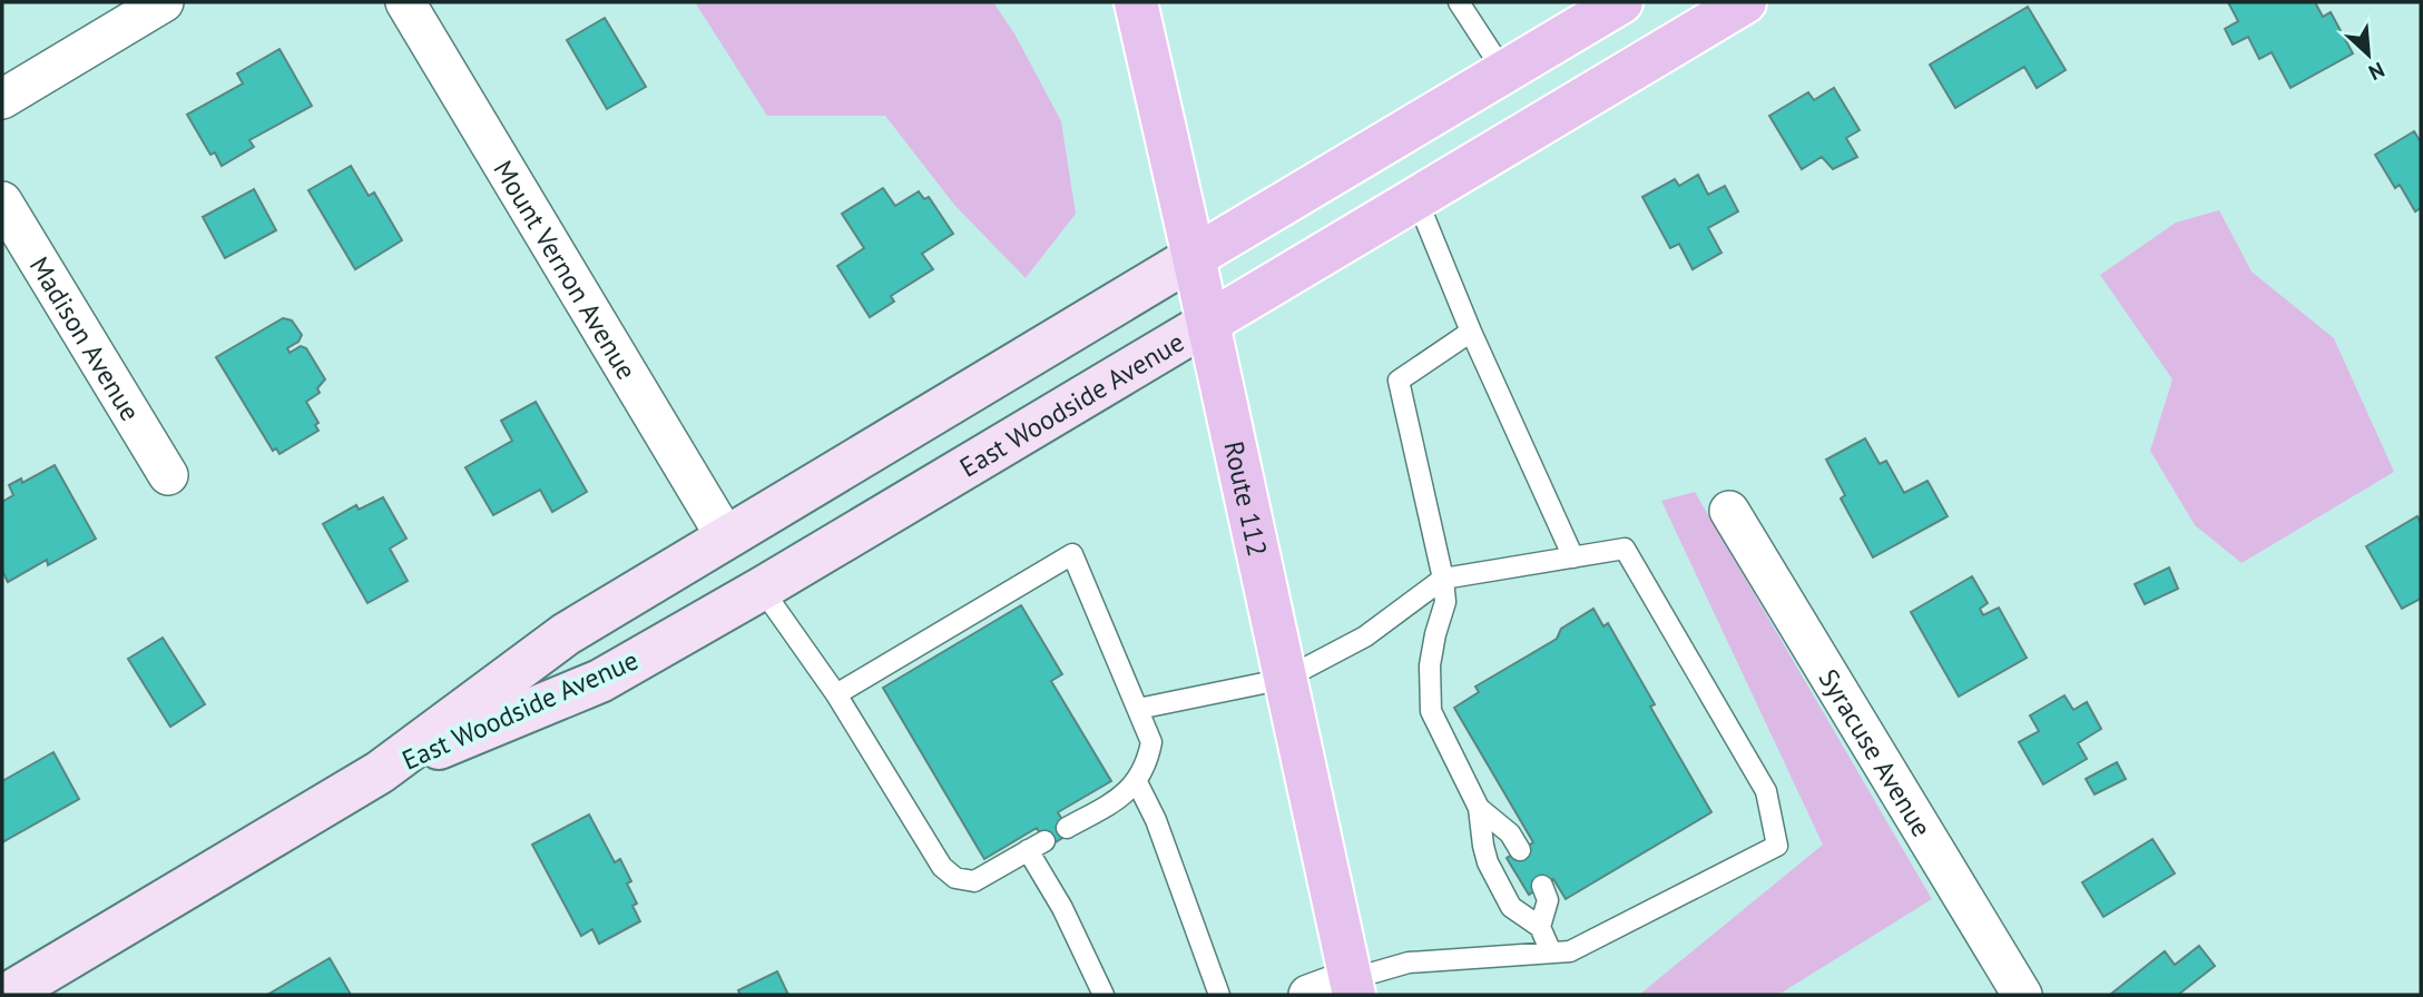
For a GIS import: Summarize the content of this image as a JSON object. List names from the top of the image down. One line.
{"streets":{"main road":["East Woodside Avenue","Route 112"],"street":["Mount Vernon Avenue","Madison Avenue","Syracuse Avenue"]},"crossings":[["Mount Vernon Avenue","East Woodside Avenue"],["East Woodside Avenue","Route 112"]],"north":"bottom right"}
